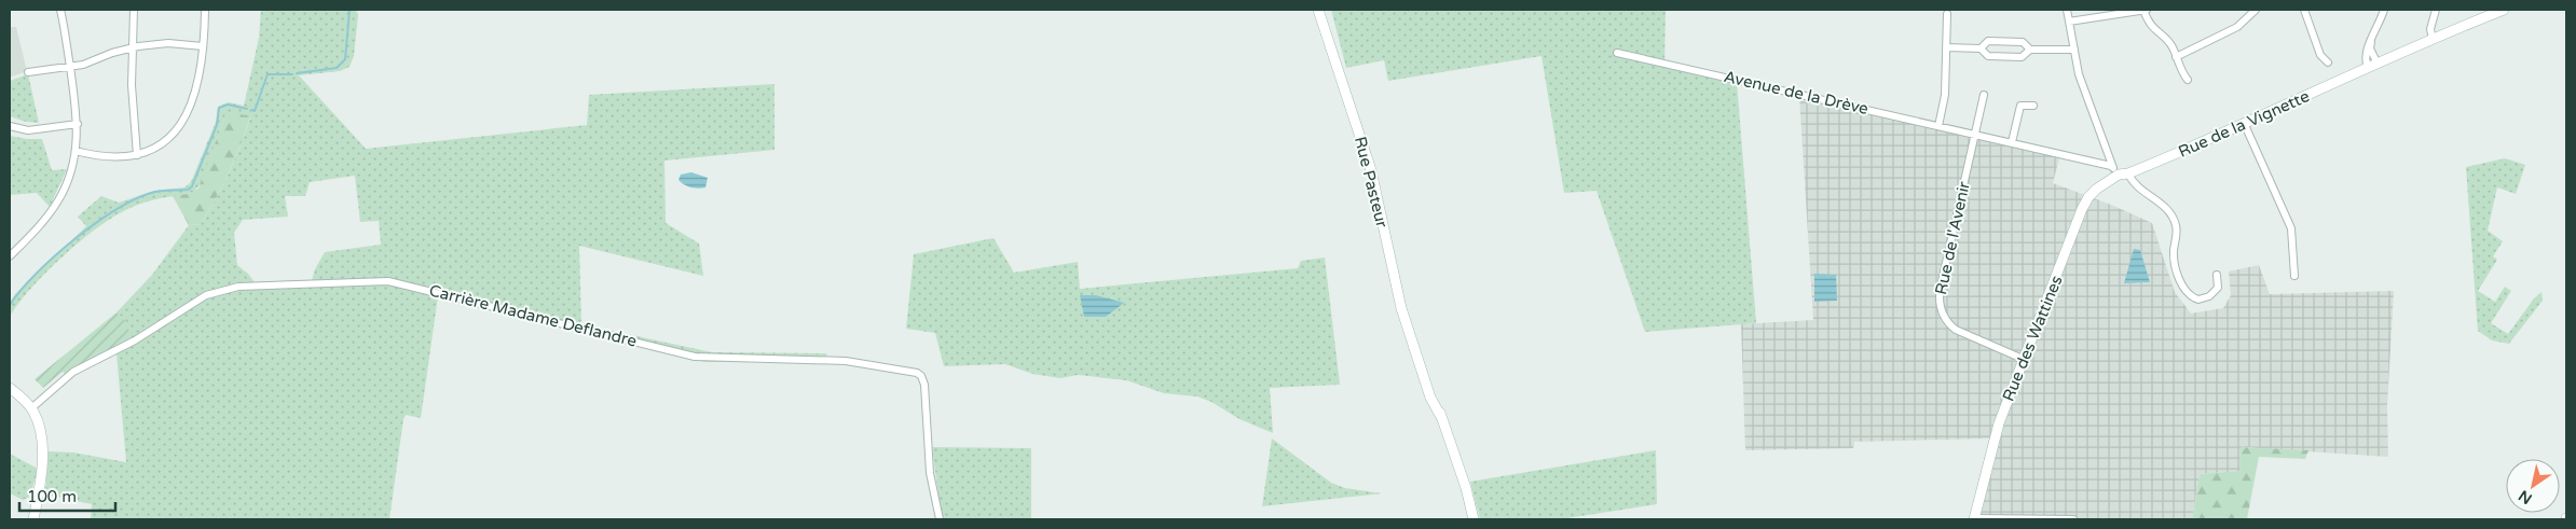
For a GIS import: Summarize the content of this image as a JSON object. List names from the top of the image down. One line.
{"streets":{"street":["Avenue de la Drève","Rue de la Vignette","Rue Pasteur","Rue de l'Avenir","Carrière Madame Deflandre","Rue des Wattines"]},"crossings":[["Avenue de la Drève","Rue de l'Avenir"],["Rue de la Vignette","Rue des Wattines"],["Rue de l'Avenir","Rue des Wattines"]],"scale_bar":"100 m","north":"bottom left"}
